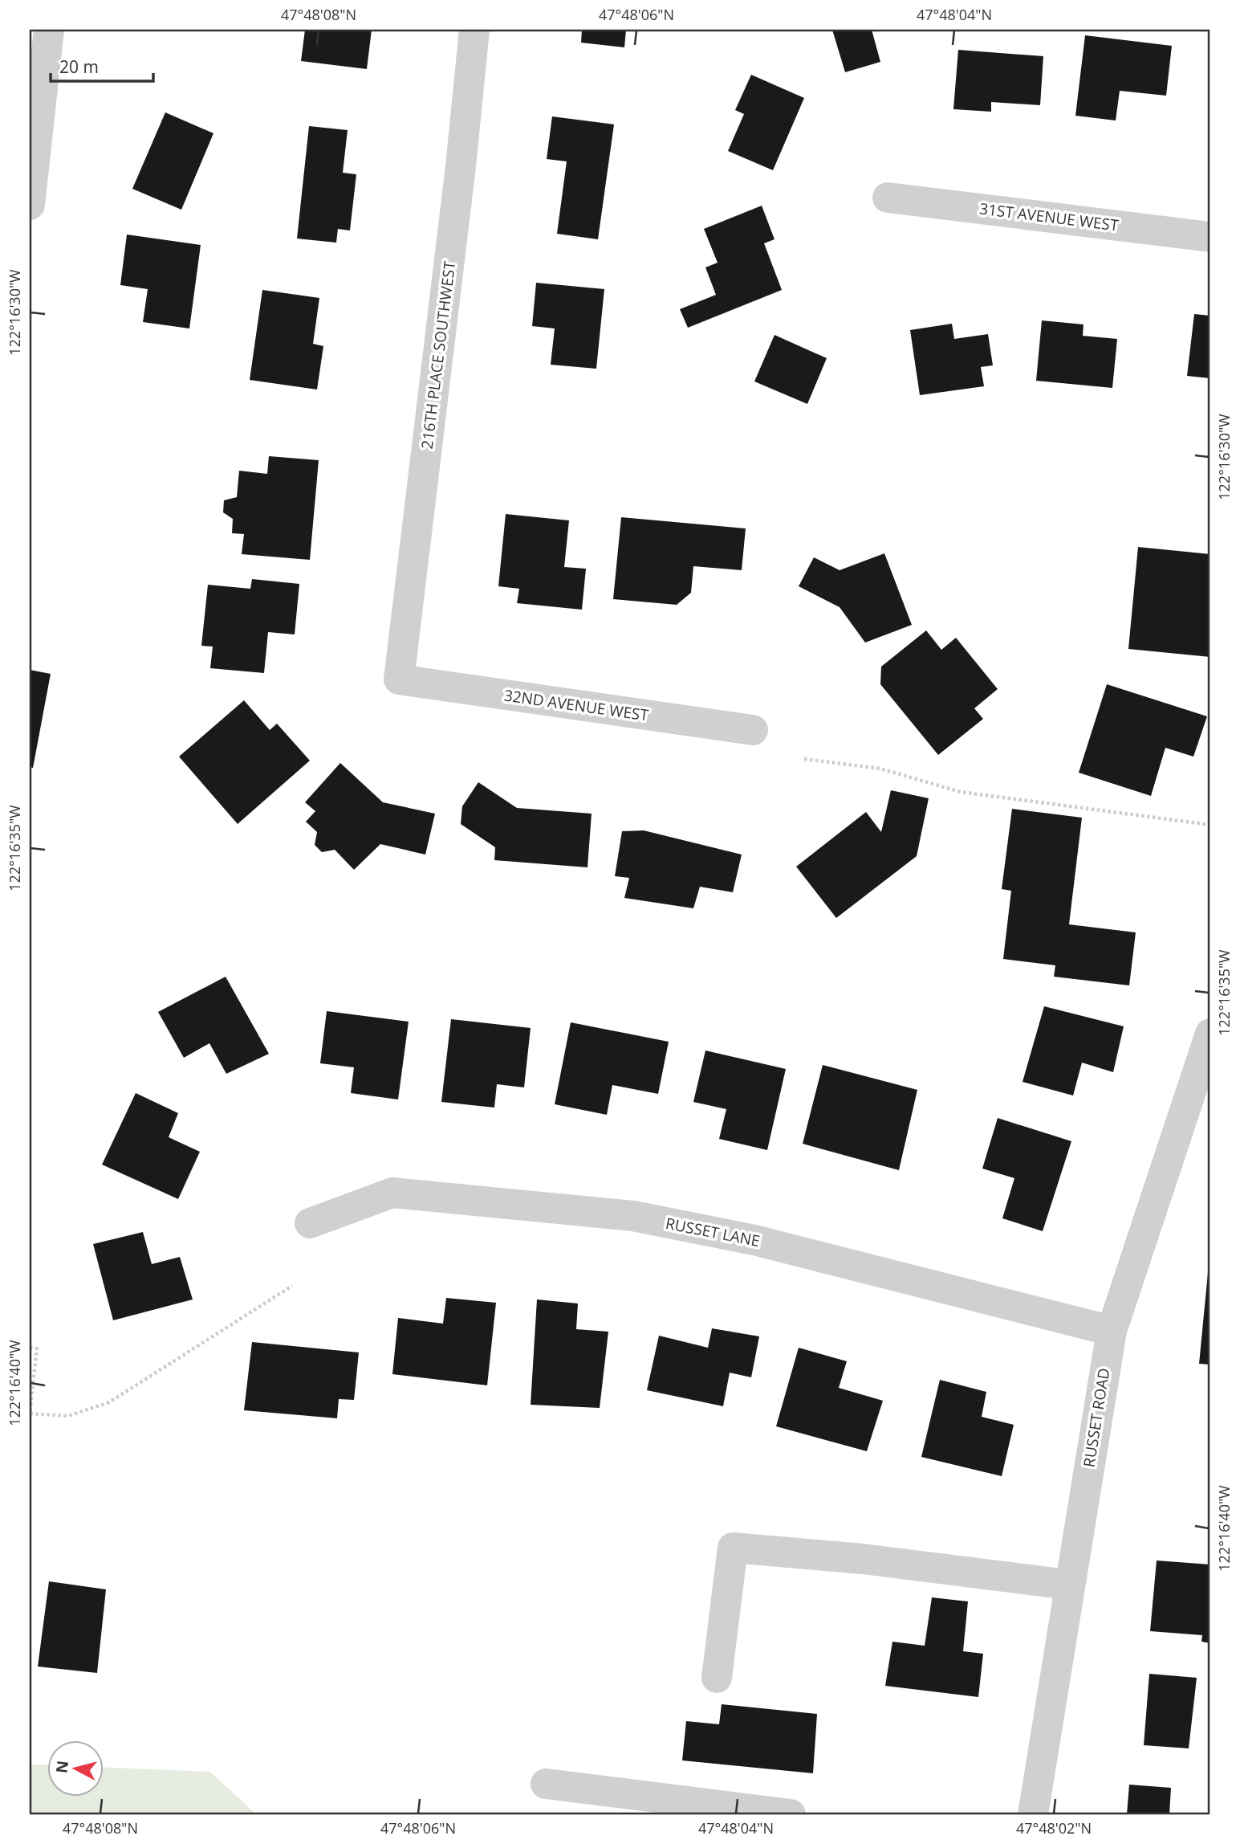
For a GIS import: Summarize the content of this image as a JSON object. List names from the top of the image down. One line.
{"streets":{"street":["31ST AVENUE WEST","216TH PLACE SOUTHWEST","32ND AVENUE WEST","RUSSET LANE","RUSSET ROAD"]},"crossings":[["216TH PLACE SOUTHWEST","32ND AVENUE WEST"],["RUSSET LANE","RUSSET ROAD"]],"scale_bar":"20 m","north":"left","coordinates":["47°48'08\"N","47°48'06\"N","47°48'04\"N","122°16'30\"W","122°16'35\"W","122°16'40\"W","47°48'02\"N"]}
